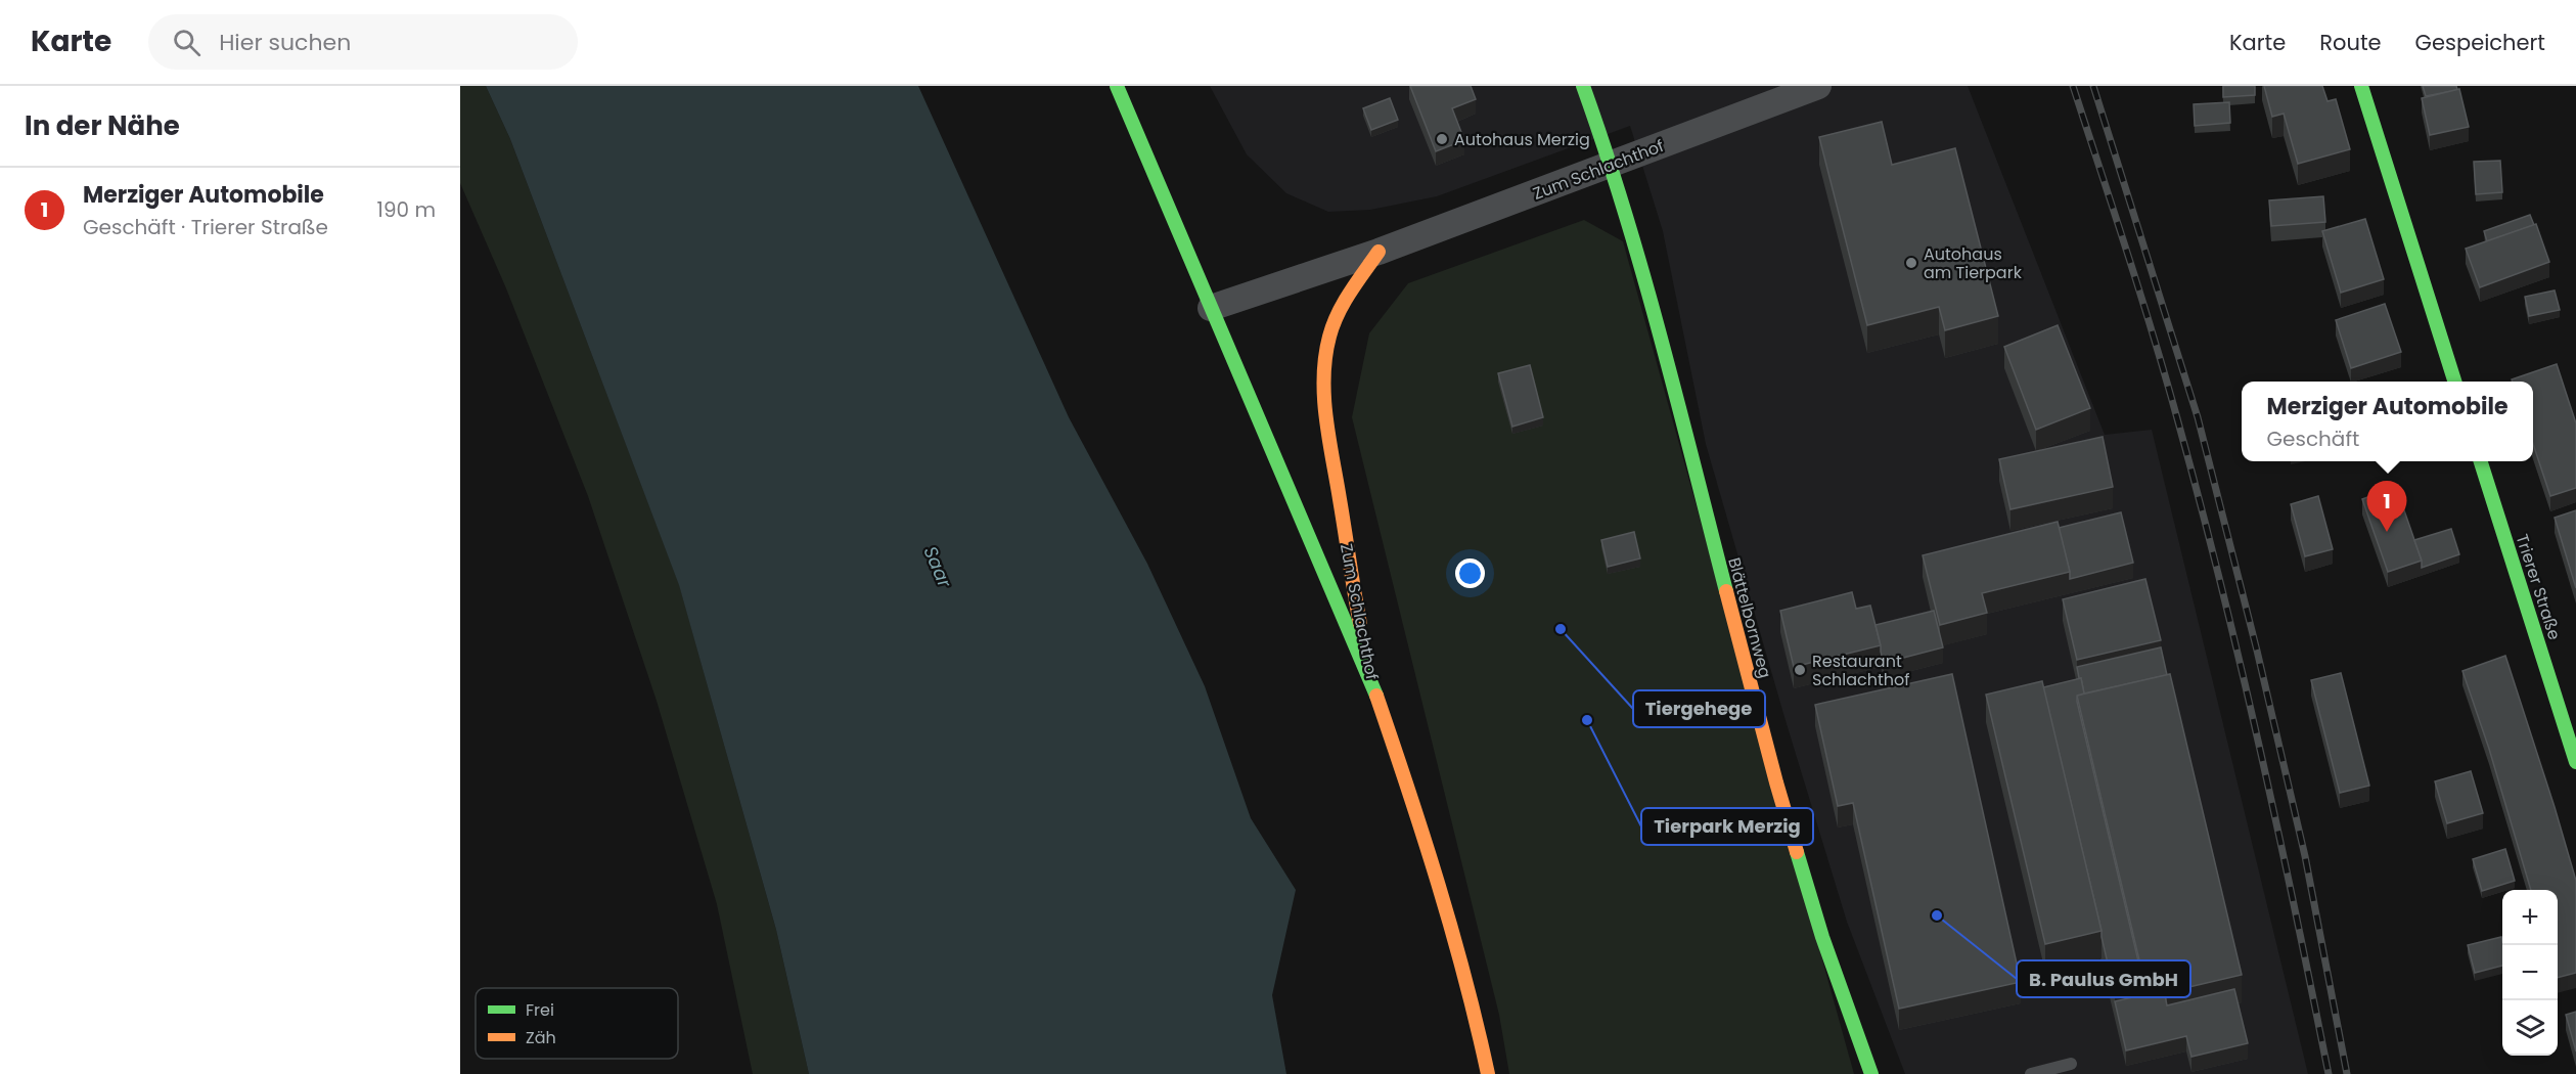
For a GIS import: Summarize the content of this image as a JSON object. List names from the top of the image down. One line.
{"streets":{"street":["Zum Schlachthof","Trierer Straße","Blättelbornweg"]},"crossings":[["Zum Schlachthof","Blättelbornweg"]],"water":["Saar"],"places":["Autohaus Merzig","Autohaus am Tierpark","Tiergehege","Restaurant Schlachthof","Tierpark Merzig","B. Paulus GmbH"],"legend":["Frei","Zäh"],"page":{"header":"Karte","search":"Hier suchen","nav":["Karte","Route","Gespeichert"],"heading":"In der Nähe","list":[{"mark":"1","name":"Merziger Automobile","note":"Geschäft · Trierer Straße","value":"190 m"}],"popup":["Merziger Automobile","Geschäft"],"pins":"1","map_buttons":["+","−"]}}
